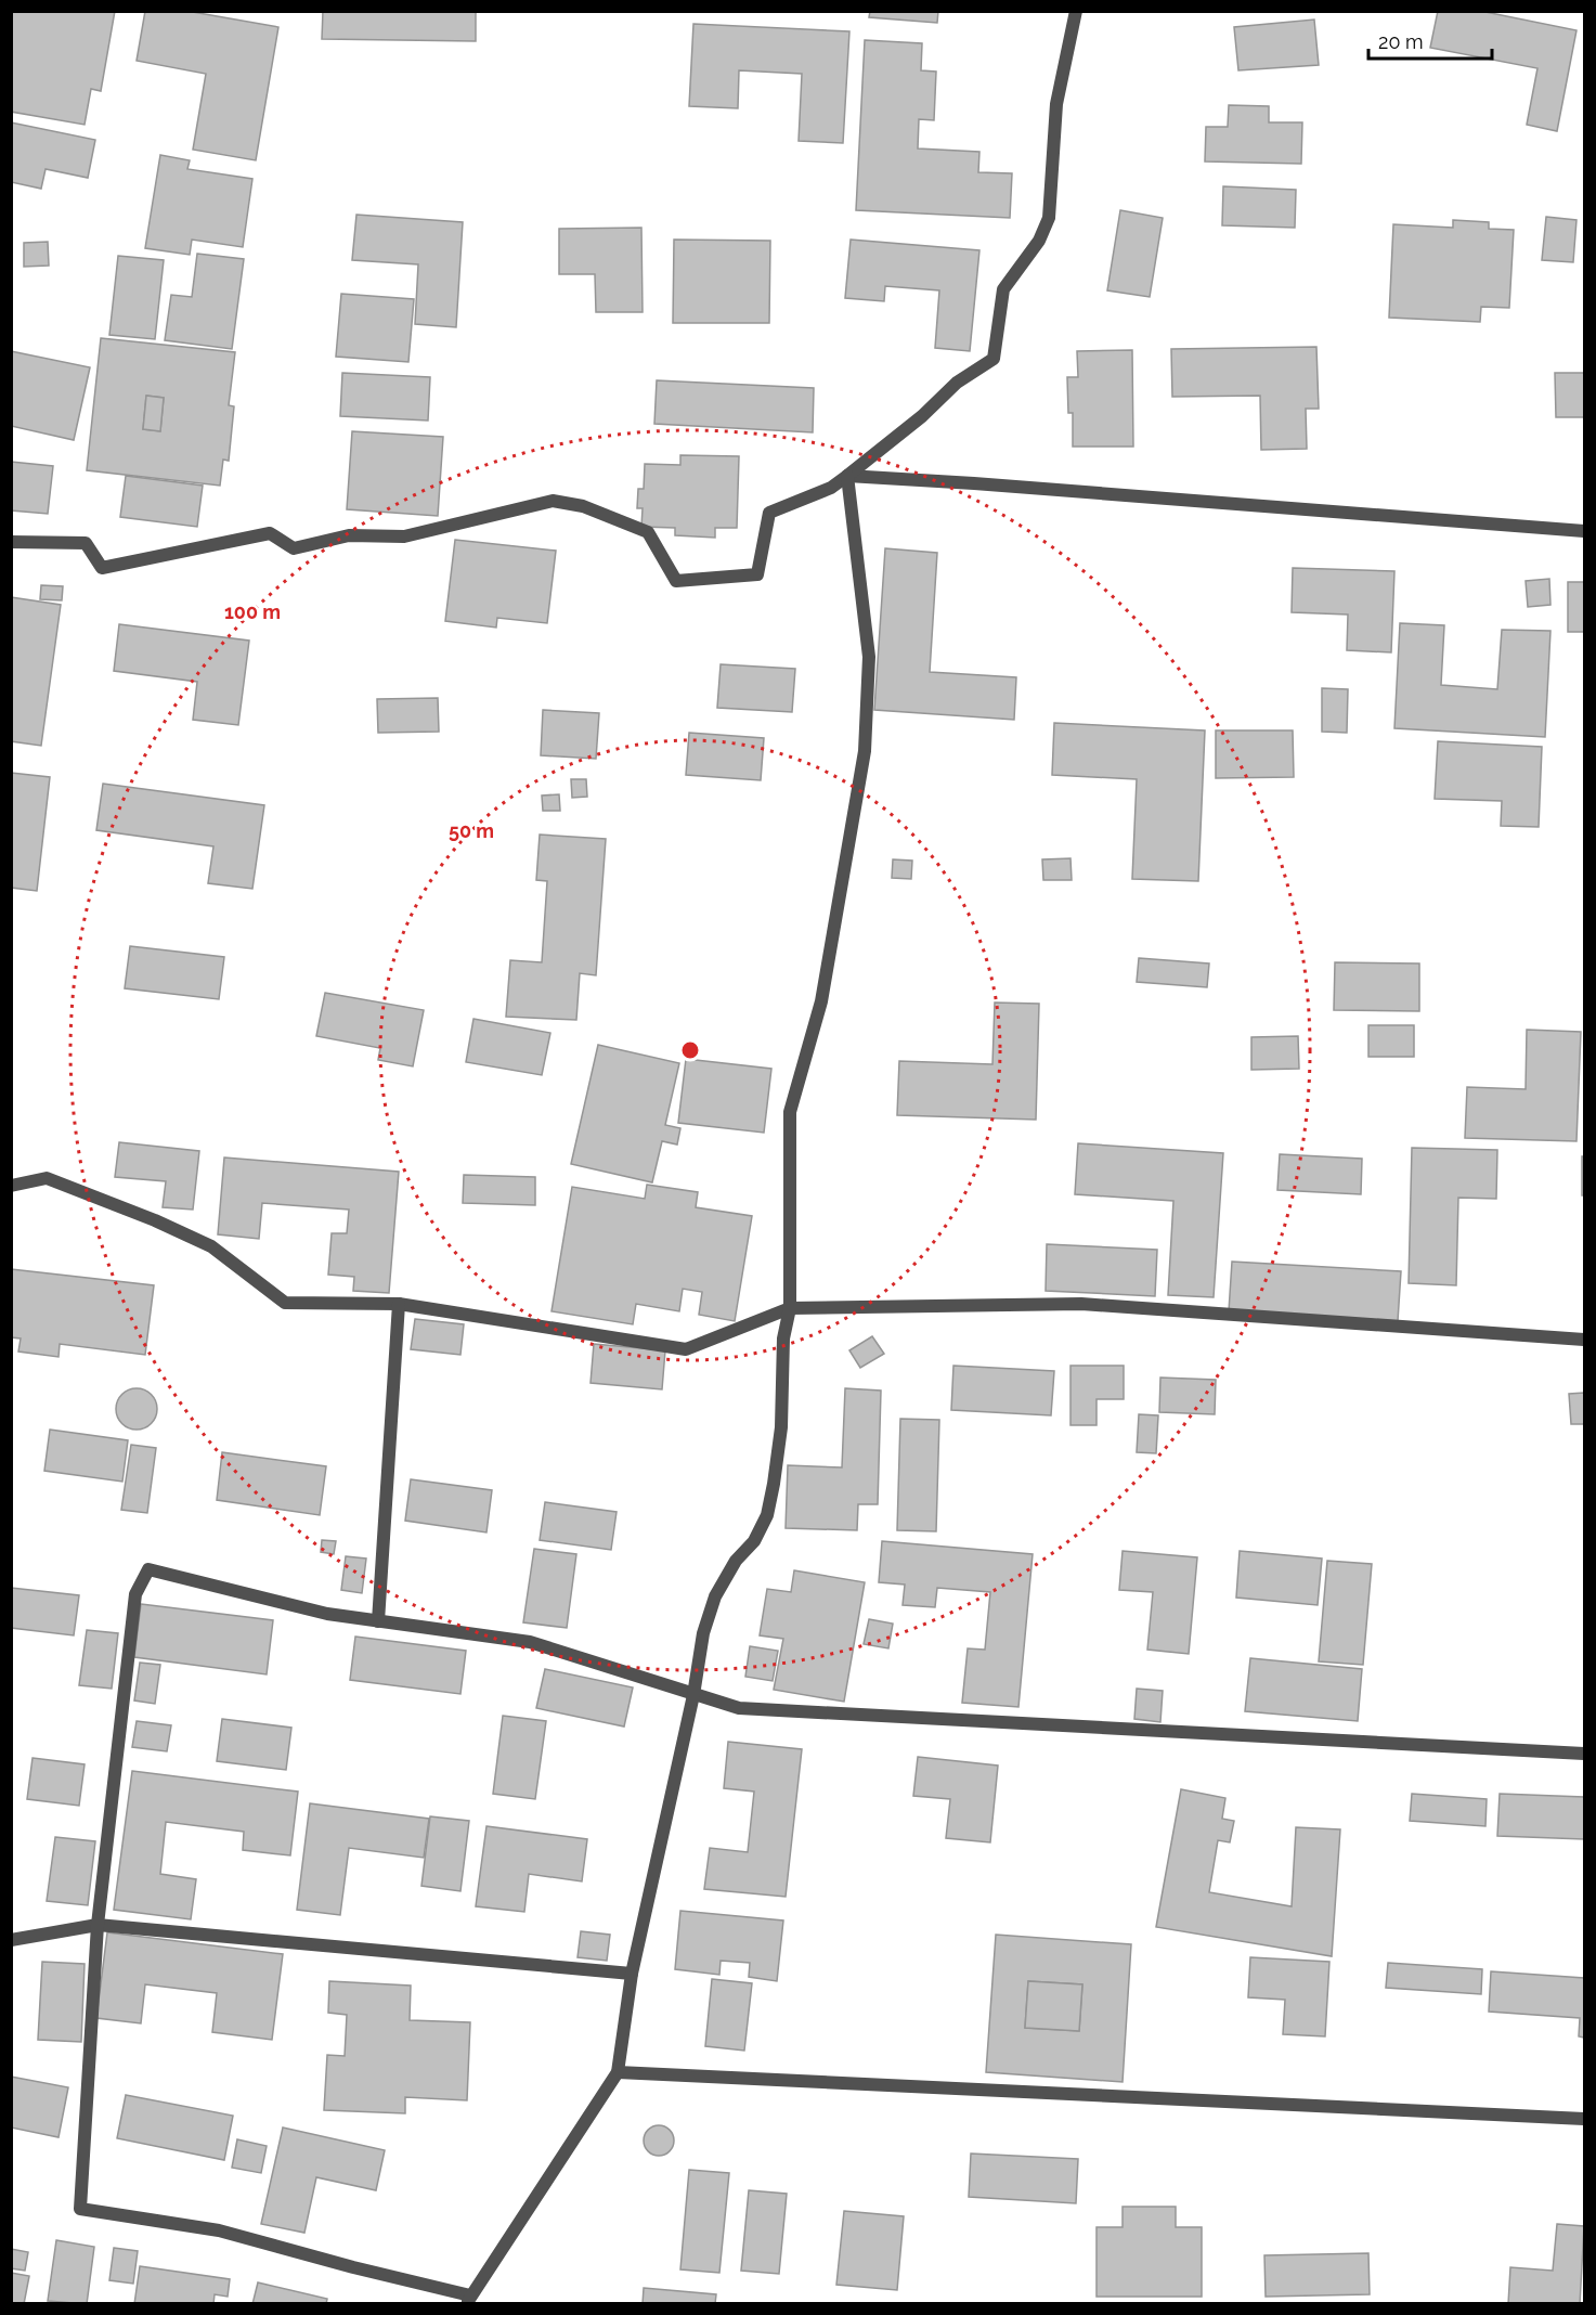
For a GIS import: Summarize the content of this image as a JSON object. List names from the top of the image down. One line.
{"scale_bar":"20 m","rings":["100 m","50 m"]}
